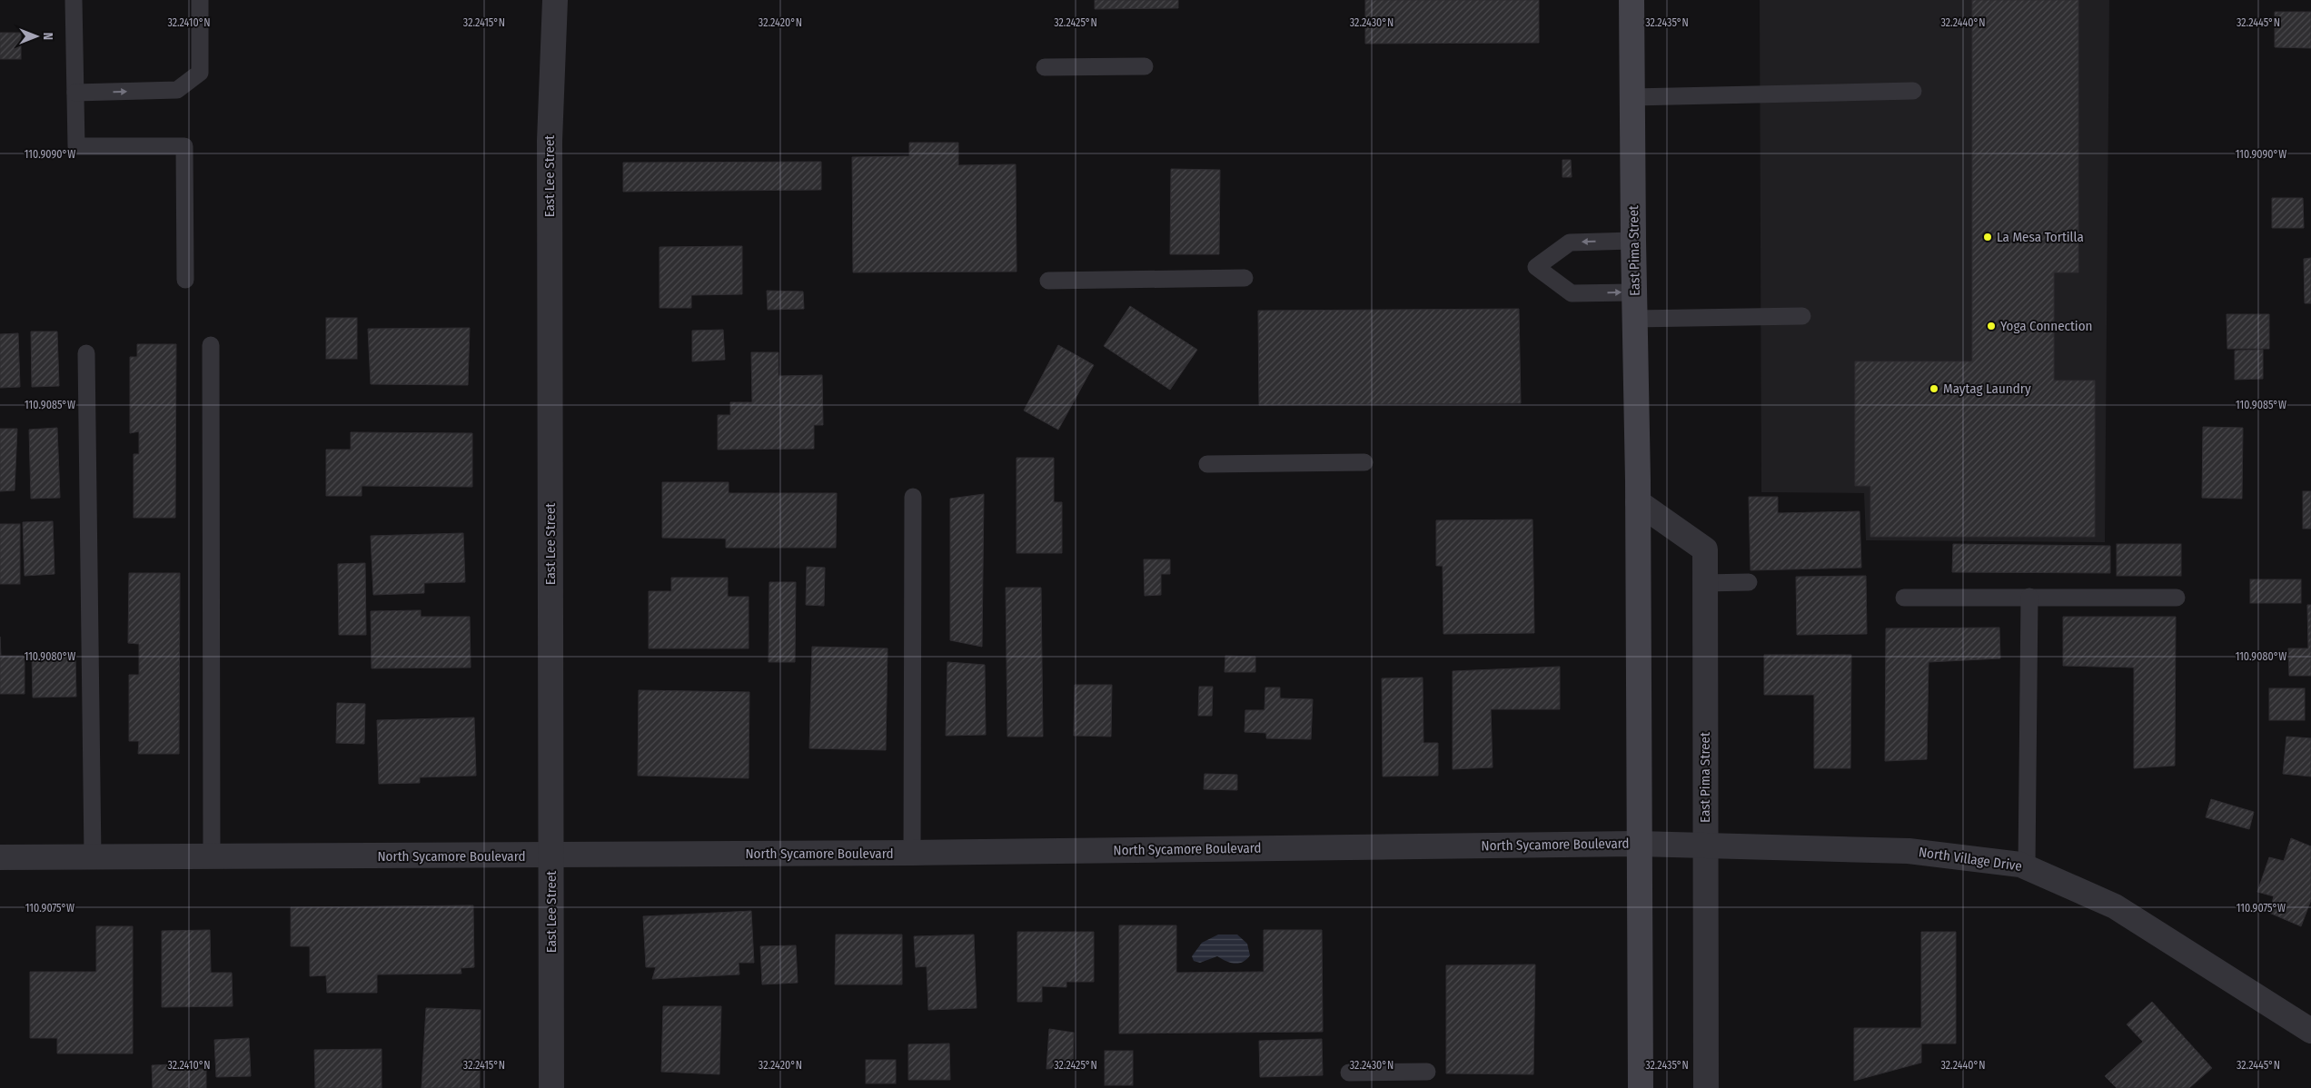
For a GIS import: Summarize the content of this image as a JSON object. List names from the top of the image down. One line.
{"streets":{"street":["East Lee Street","East Pima Street","North Sycamore Boulevard","North Village Drive"]},"crossings":[["East Lee Street","North Sycamore Boulevard"],["East Pima Street","North Sycamore Boulevard"],["East Pima Street","North Village Drive"],["North Sycamore Boulevard","North Village Drive"]],"places":["La Mesa Tortilla","Yoga Connection","Maytag Laundry"],"north":"right","coordinates":["32.2410°N","32.2415°N","32.2420°N","32.2425°N","32.2430°N","32.2435°N","32.2440°N","32.2445°N","110.9090°W","110.9085°W","110.9080°W","110.9075°W"]}
